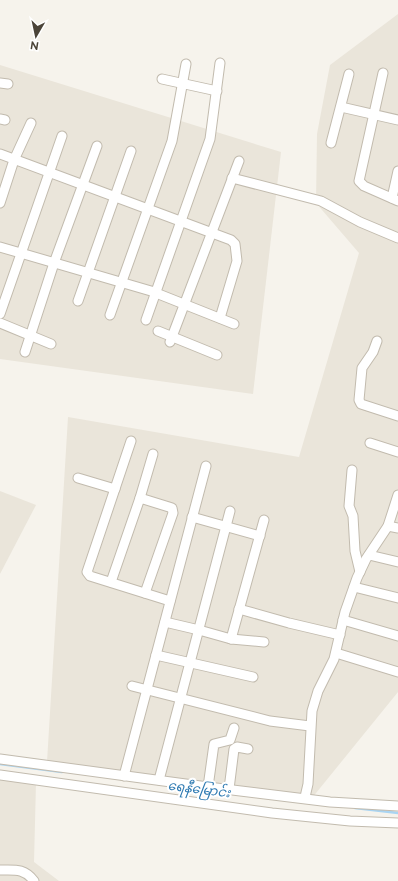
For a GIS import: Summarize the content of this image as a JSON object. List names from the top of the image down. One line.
{"water":["ရေနီမြောင်း"],"north":"bottom"}
